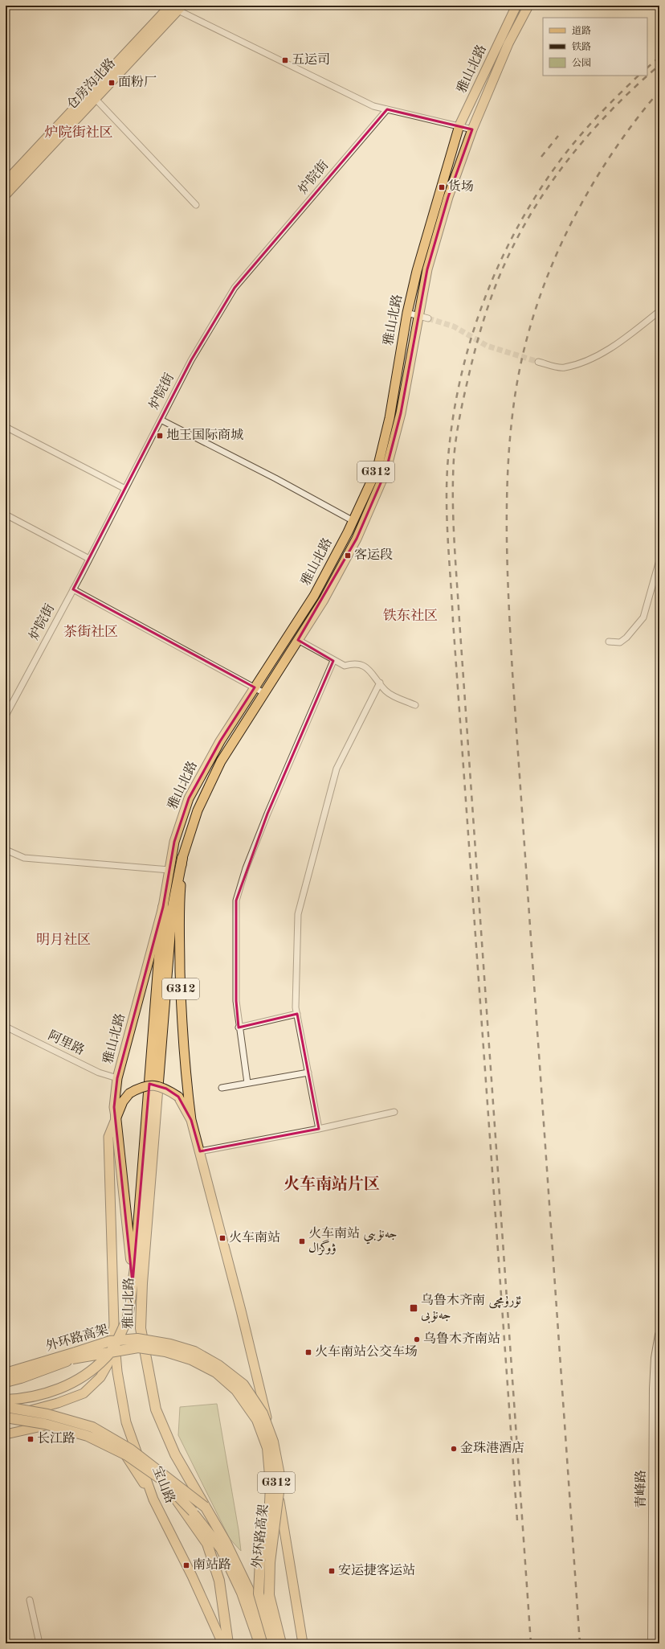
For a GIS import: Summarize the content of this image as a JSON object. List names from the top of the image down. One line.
{"streets":{"highway":["雅山北路","外环路高架"],"main road":["仓房沟北路","G312","宝山路","青峰路"],"street":["炉院街","阿里路"]},"crossings":[["雅山北路","G312"],["雅山北路","阿里路"],["G312","宝山路"]],"districts":["炉院街社区","铁东社区","茶街社区","明月社区","火车南站片区"],"places":{"transit":["五运司","面粉厂","货场","地王国际商城","客运段","火车南站","火车南站 جەنۇبىي ۋوگزال","乌鲁木齐南 ئۇرۇمچى جەنۇبى","火车南站公交车场","长江路","南站路","安运捷客运站"],"other":["乌鲁木齐南站","金珠港酒店"]},"legend":["道路","铁路","公园"]}
